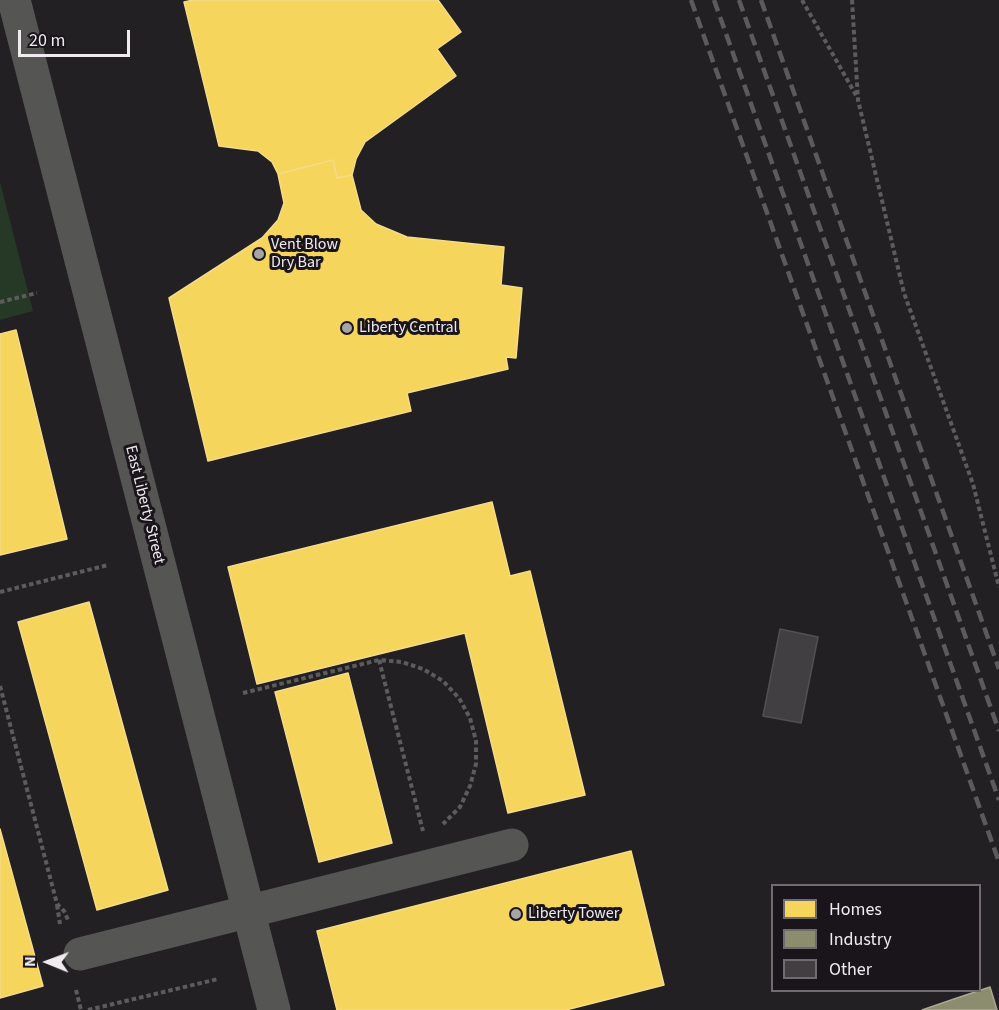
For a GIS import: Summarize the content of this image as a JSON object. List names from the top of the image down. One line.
{"streets":{"street":["East Liberty Street"]},"places":["Vent Blow Dry Bar","Liberty Central","Liberty Tower"],"legend":["Homes","Industry","Other"],"scale_bar":"20 m","north":"left"}
